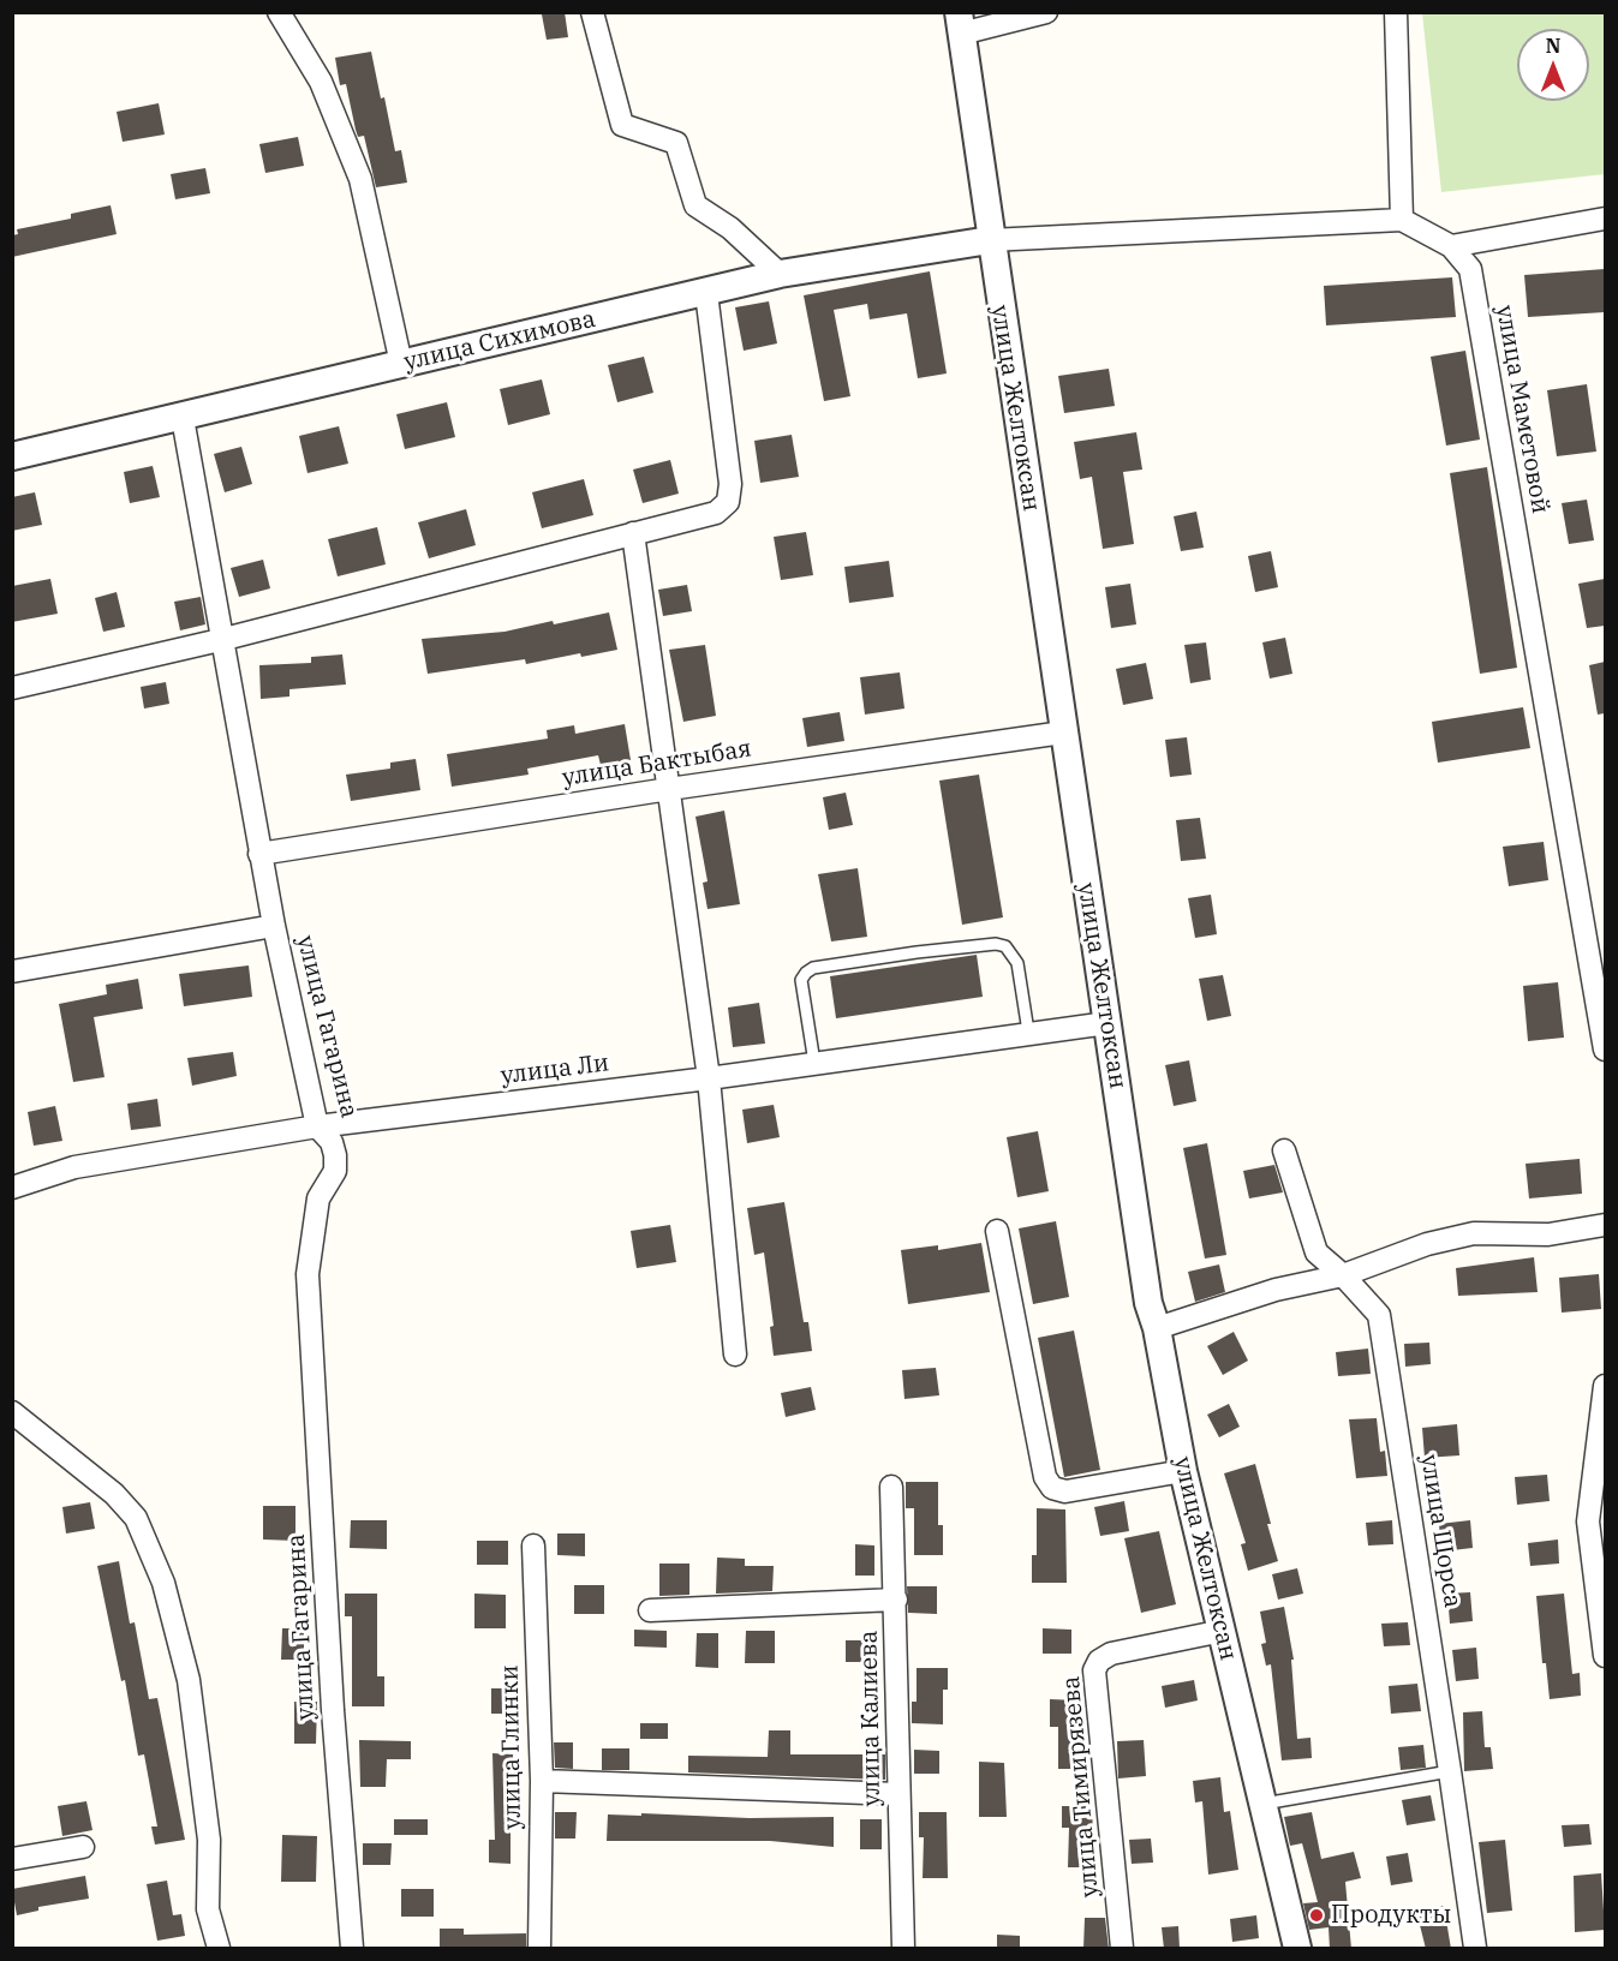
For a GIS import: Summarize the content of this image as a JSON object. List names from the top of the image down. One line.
{"streets":{"street":["улица Сихимова","улица Желтоксан","улица Маметовой","улица Бактыбая","улица Гагарина","улица Ли","улица Щорса","улица Калиева","улица Глинки","улица Тимирязева"]},"crossings":[["улица Сихимова","улица Желтоксан"],["улица Сихимова","улица Гагарина"],["улица Желтоксан","улица Бактыбая"],["улица Желтоксан","улица Ли"],["улица Желтоксан","улица Тимирязева"],["улица Бактыбая","улица Гагарина"],["улица Гагарина","улица Ли"]],"places":["Продукты"],"north":"top"}
